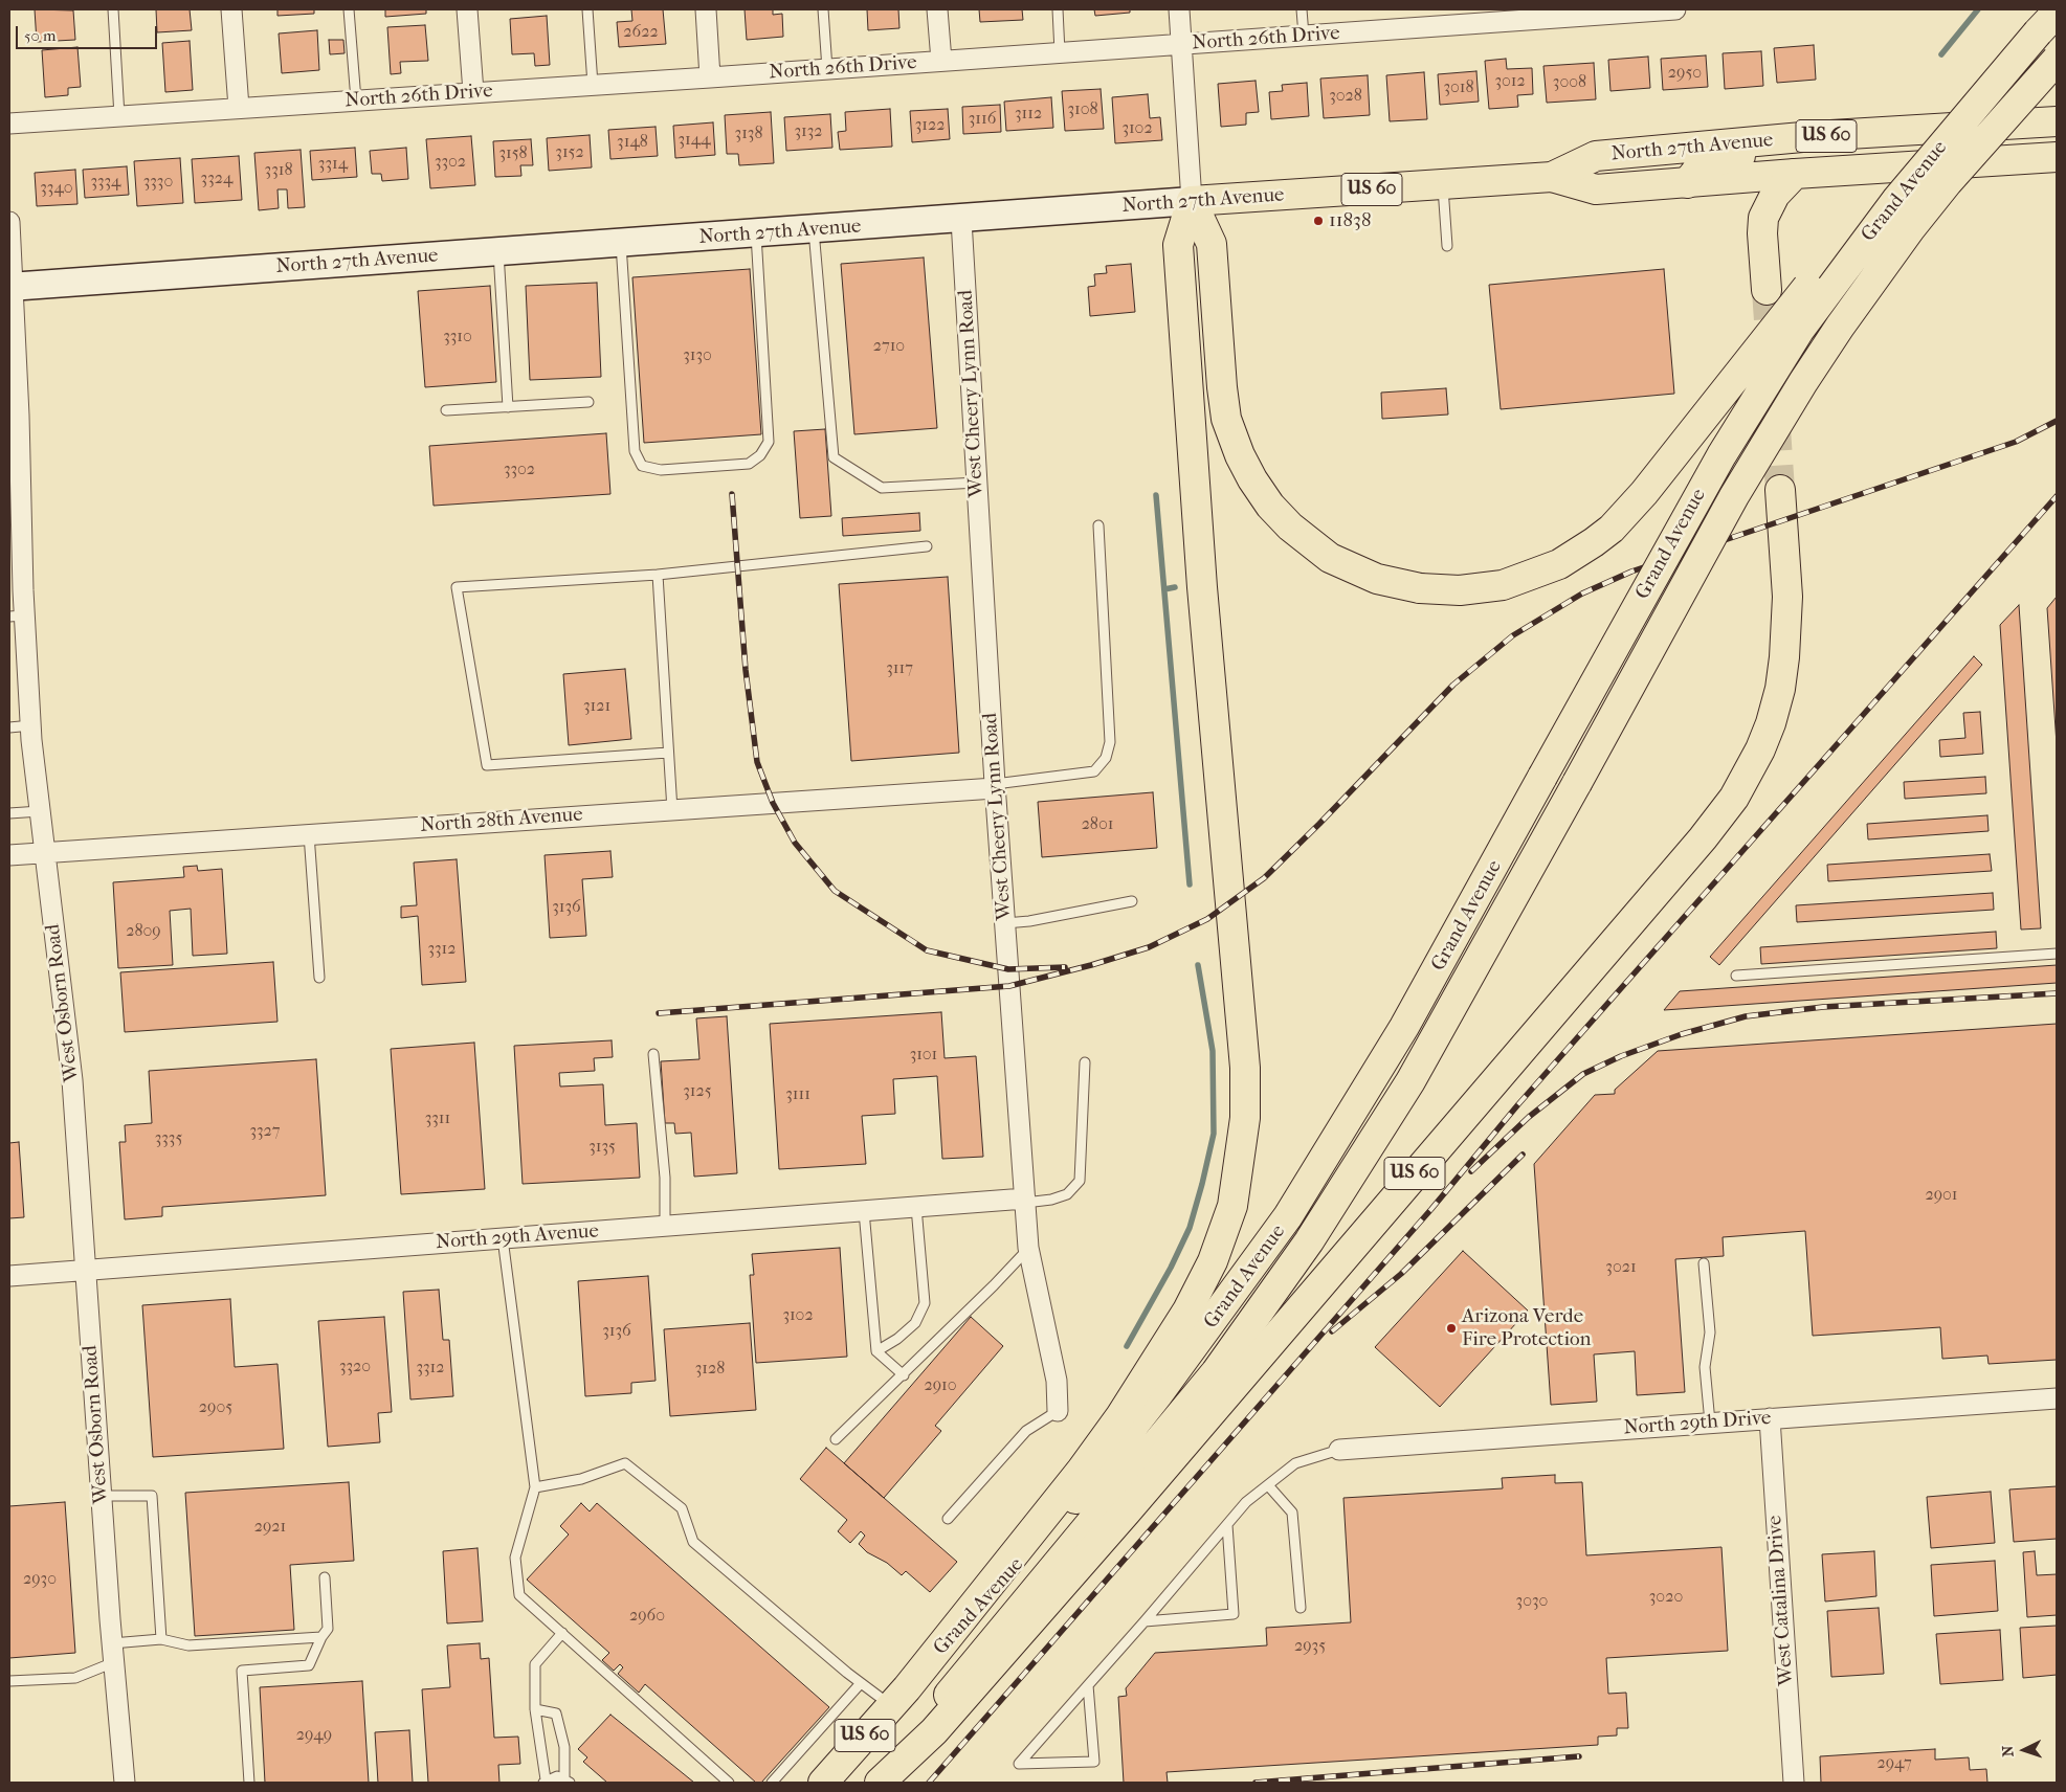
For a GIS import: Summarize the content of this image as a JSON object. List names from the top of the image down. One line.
{"streets":{"main road":["US 60","North 27th Avenue","Grand Avenue"],"street":["North 26th Drive","West Cheery Lynn Road","North 28th Avenue","West Osborn Road","North 29th Avenue","North 29th Drive","West Catalina Drive"]},"crossings":[["US 60","North 27th Avenue"],["US 60","Grand Avenue"],["North 27th Avenue","West Cheery Lynn Road"],["North 27th Avenue","West Osborn Road"],["West Cheery Lynn Road","North 28th Avenue"],["West Cheery Lynn Road","North 29th Avenue"],["North 28th Avenue","West Osborn Road"],["West Osborn Road","North 29th Avenue"],["North 29th Drive","West Catalina Drive"]],"places":["11838","Arizona Verde Fire Protection"],"house_numbers":["2622","2950","3012","3008","3018","3028","3108","3112","3116","3122","3102","3132","3138","3144","3148","3152","3158","3302","3314","3318","3324","3334","3330","3340","3310","2710","3130","3302","3117","3121","2801","3136","2809","3312","3101","3125","3111","3311","3327","3335","3135","2901","3021","3102","3136","3320","3312","3128","2910","2905","2921","2930","3020","3030","2960","2935","2949","2947"],"scale_bar":"50 m","north":"left"}
